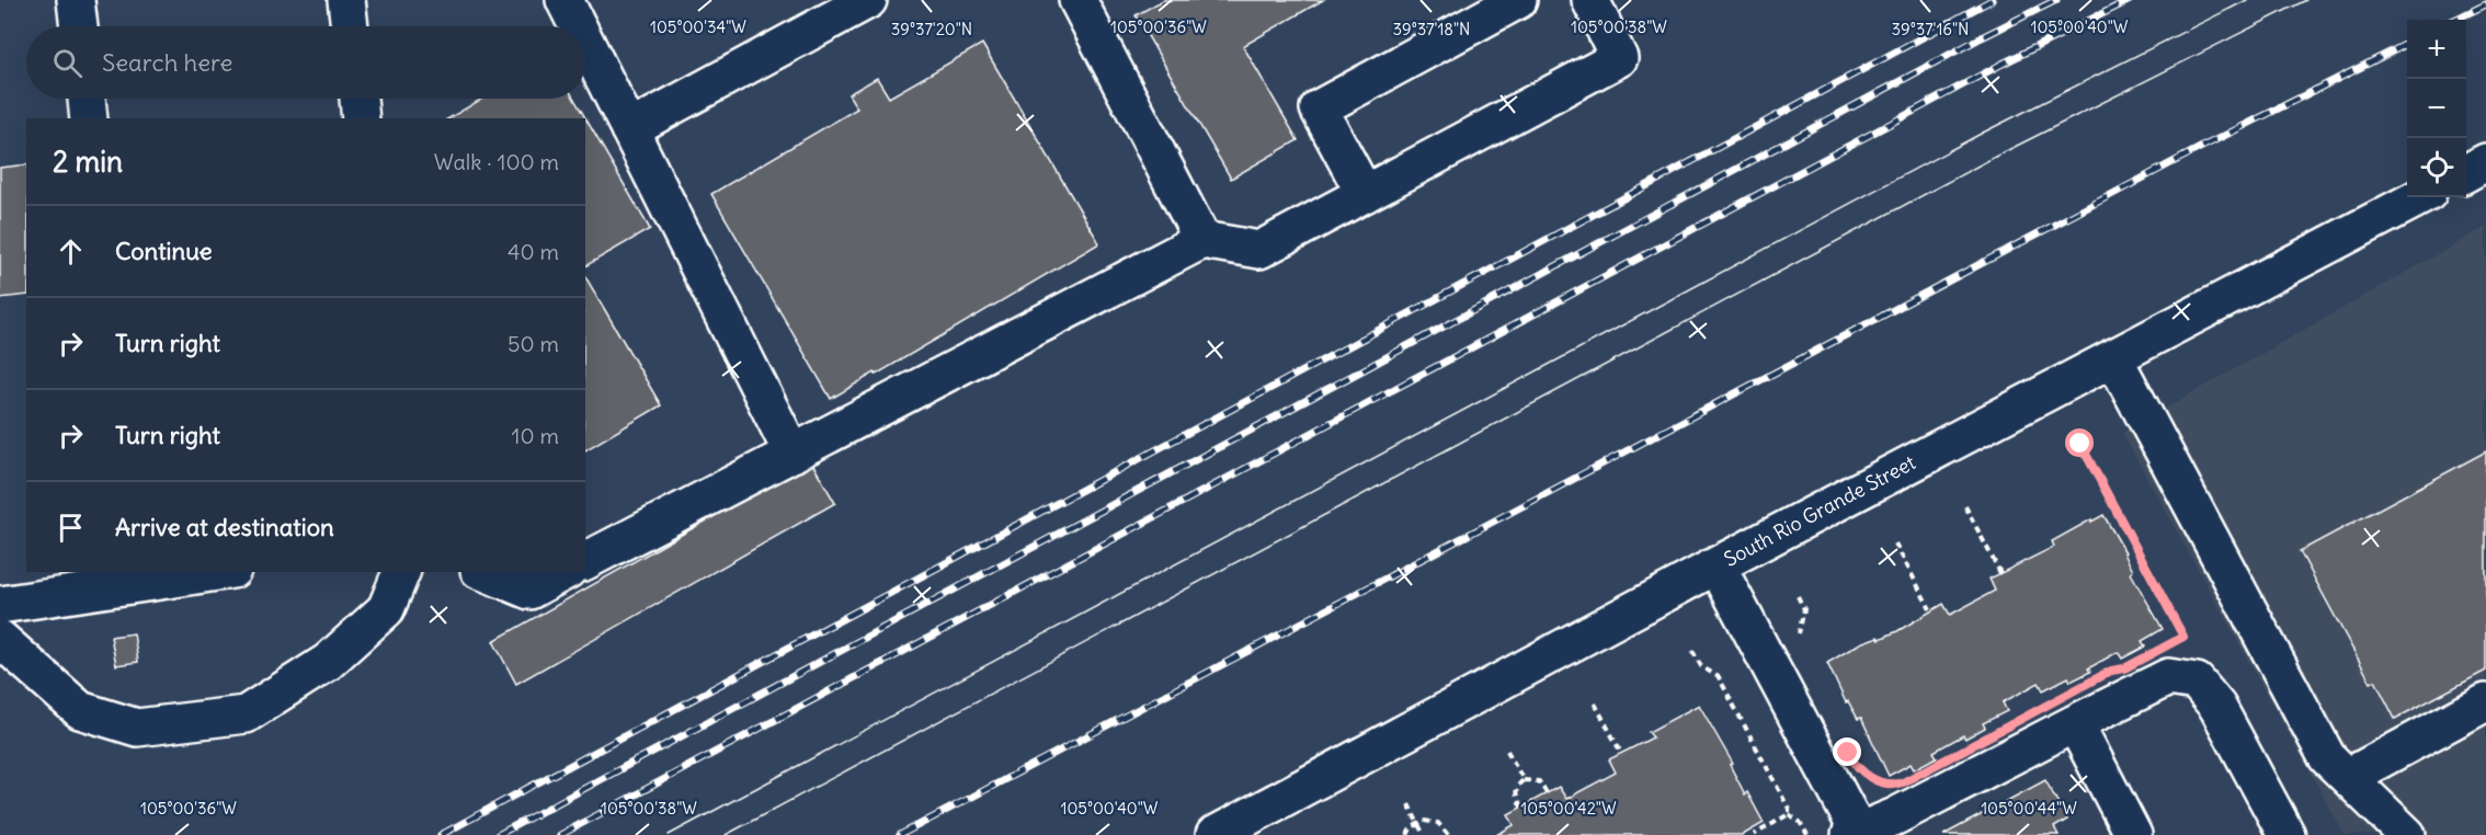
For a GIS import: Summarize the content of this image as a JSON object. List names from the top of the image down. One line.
{"streets":{"street":["South Rio Grande Street"]},"page":{"map_buttons":["+","−"],"search":"Search here","heading":["2 min","Walk · 100 m"],"list":[["Continue","40 m"],["Turn right","50 m"],["Turn right","10 m"],"Arrive at destination"]},"coordinates":["105°00'34\"W","105°00'36\"W","105°00'38\"W","105°00'40\"W","39°37'20\"N","39°37'18\"N","39°37'16\"N","105°00'42\"W","105°00'44\"W"]}
